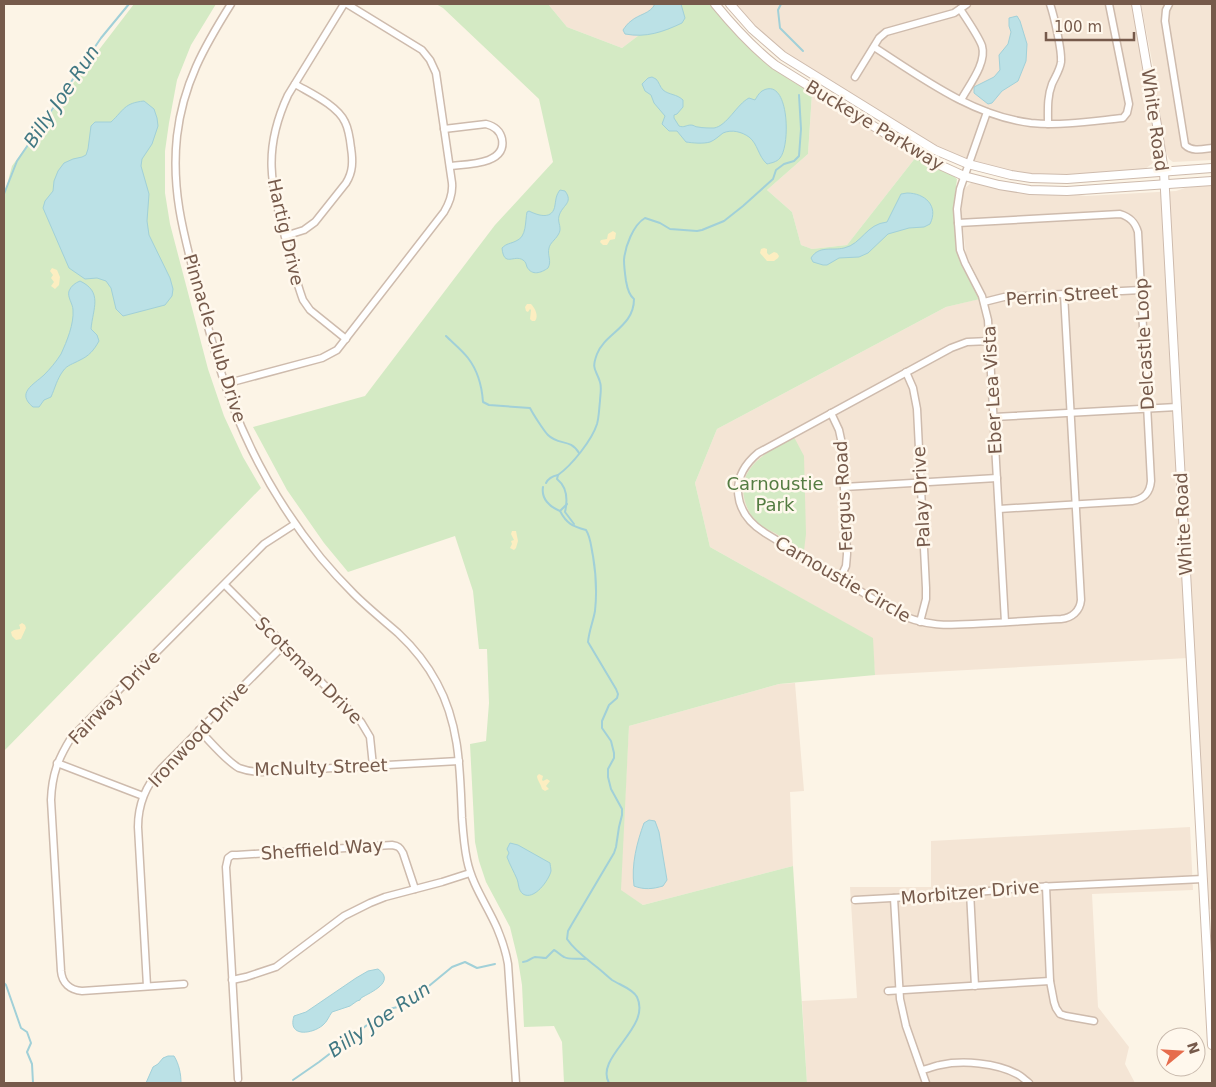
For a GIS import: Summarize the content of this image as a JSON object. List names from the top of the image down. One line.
{"streets":{"street":["White Road","Buckeye Parkway","Hartig Drive","Perrin Street","Pinnacle Club Drive","Delcastle Loop","Eber Lea Vista","Fergus Road","Palay Drive","Carnoustie Circle","Scotsman Drive","Fairway Drive","Ironwood Drive","McNulty Street","Sheffield Way","Morbitzer Drive"]},"crossings":[["White Road","Buckeye Parkway"],["White Road","Morbitzer Drive"],["Buckeye Parkway","Eber Lea Vista"],["Perrin Street","Delcastle Loop"],["Perrin Street","Eber Lea Vista"],["Perrin Street","Carnoustie Circle"],["Pinnacle Club Drive","Fairway Drive"],["Pinnacle Club Drive","McNulty Street"],["Delcastle Loop","Eber Lea Vista"],["Delcastle Loop","Carnoustie Circle"],["Eber Lea Vista","Carnoustie Circle"],["Fergus Road","Carnoustie Circle"],["Palay Drive","Carnoustie Circle"],["Scotsman Drive","Fairway Drive"],["Scotsman Drive","Ironwood Drive"],["Scotsman Drive","McNulty Street"],["Fairway Drive","Ironwood Drive"],["Ironwood Drive","McNulty Street"]],"water":["Billy Joe Run"],"parks":["Carnoustie Park"],"scale_bar":"100 m","north":"right"}
